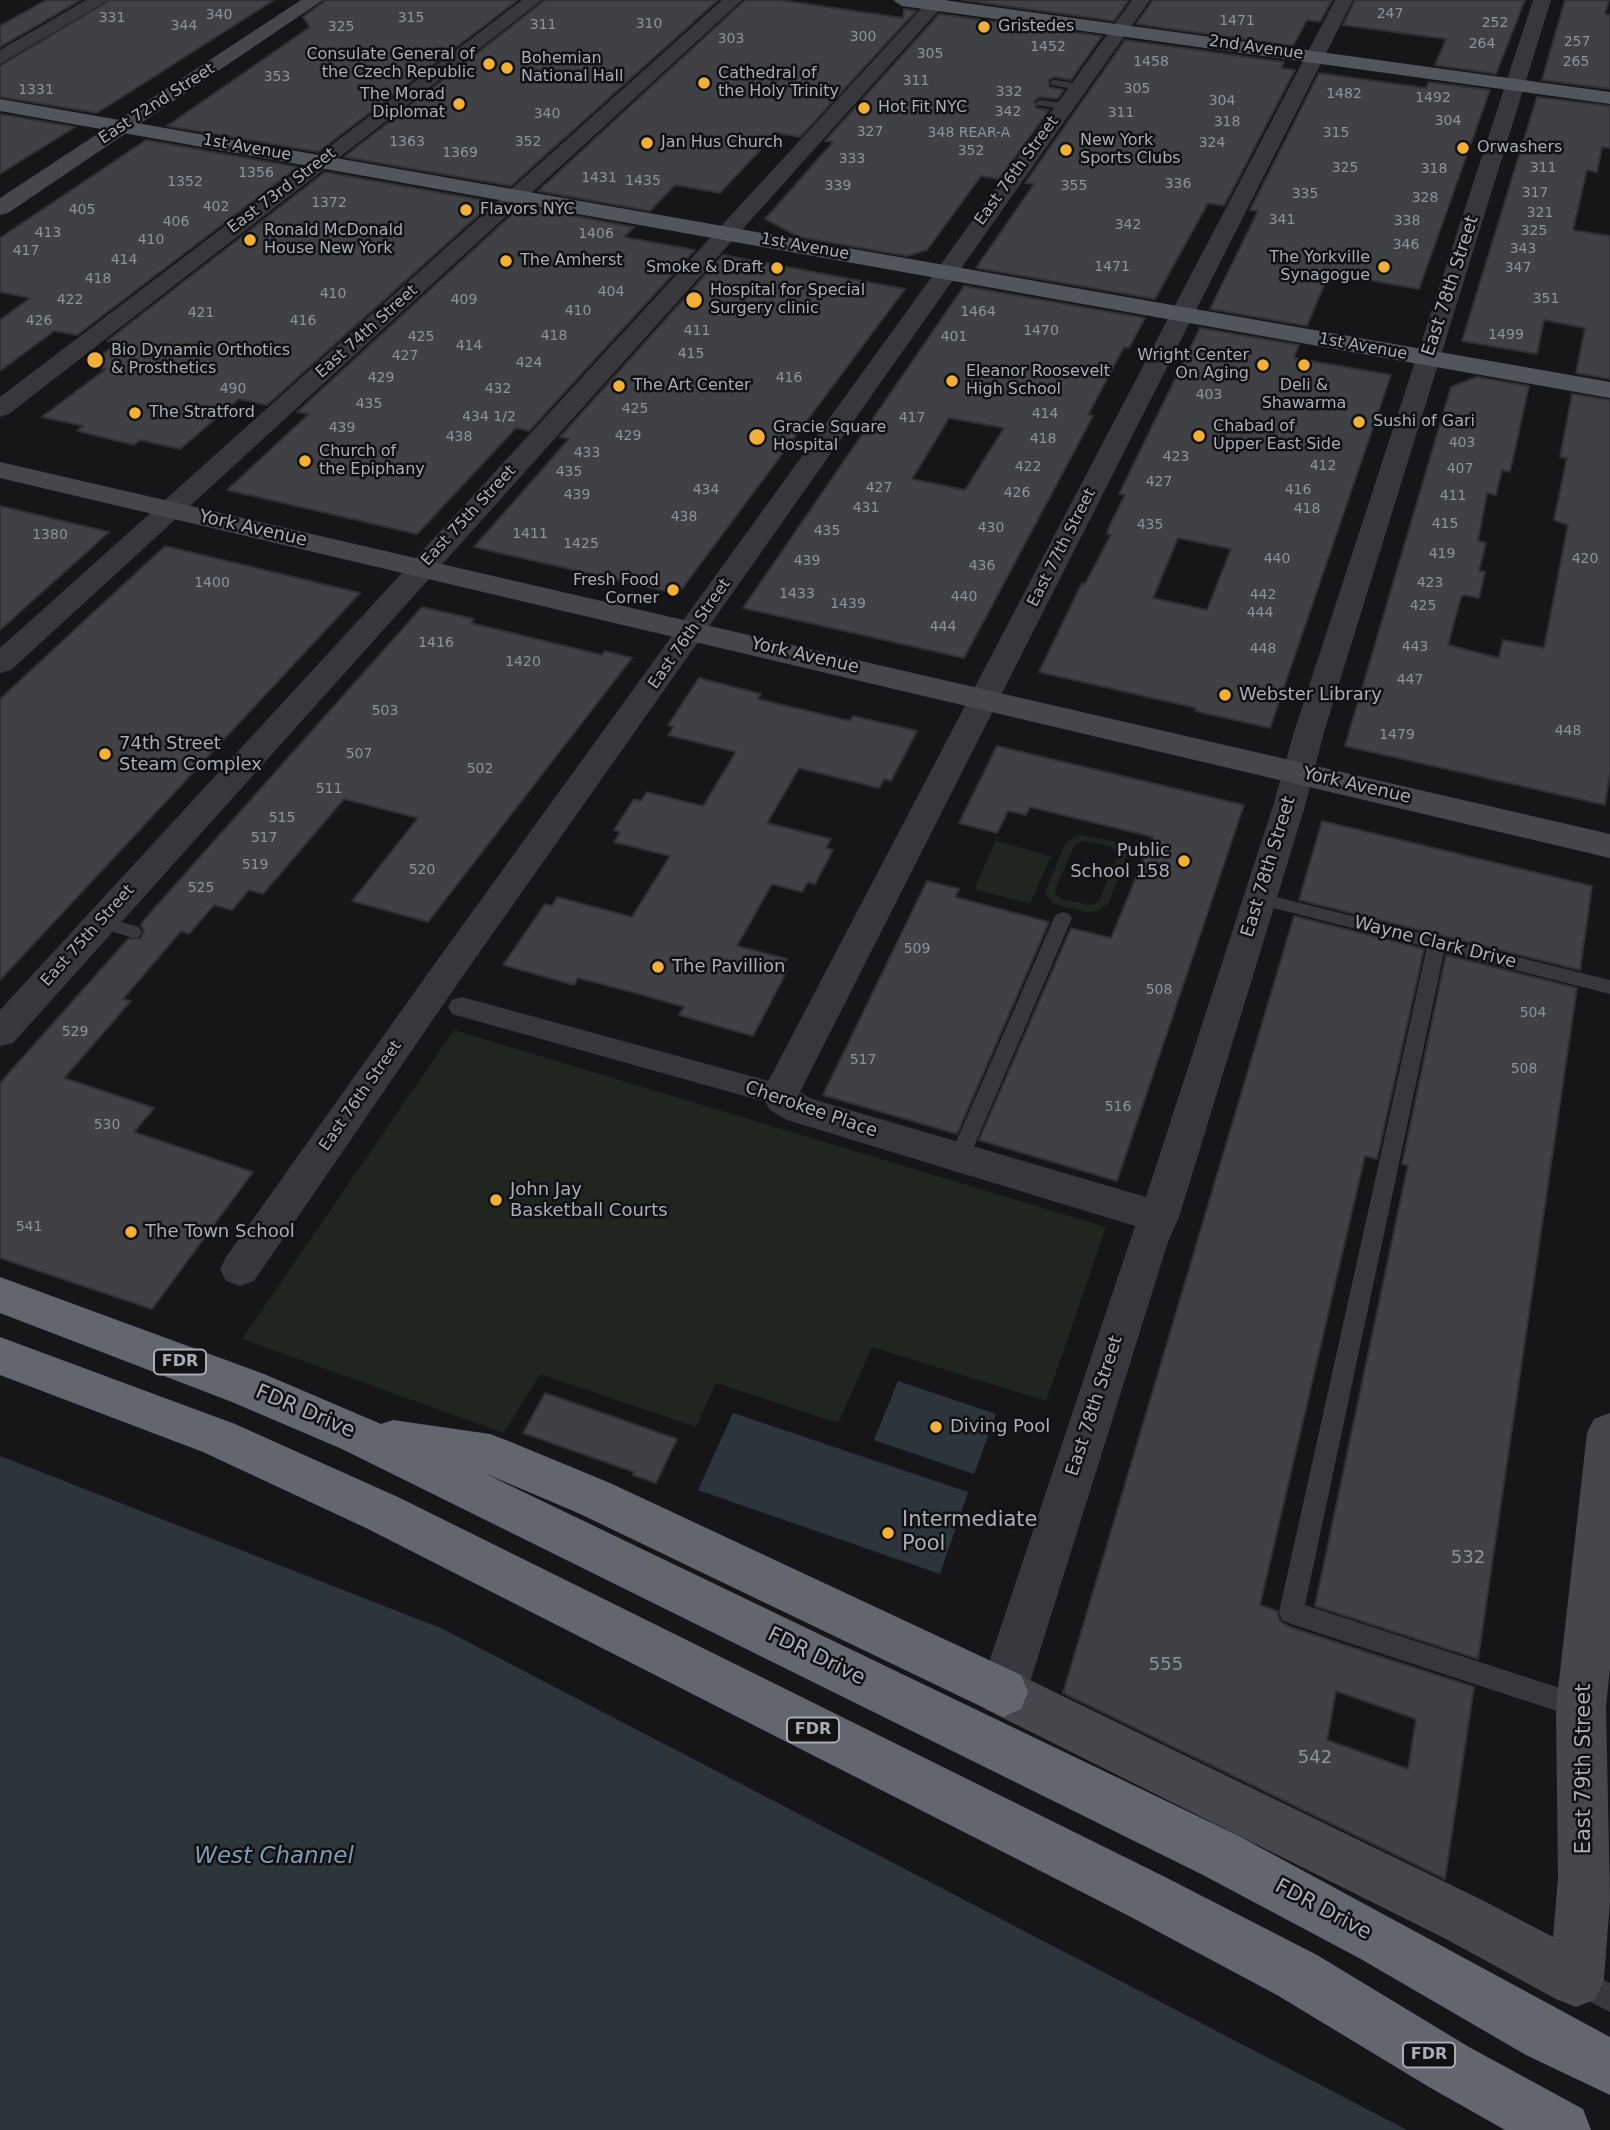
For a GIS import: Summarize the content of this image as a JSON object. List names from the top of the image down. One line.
{"streets":{"highway":["FDR","FDR Drive"],"main road":["2nd Avenue","East 72nd Street","1st Avenue","York Avenue","East 79th Street"],"street":["East 76th Street","East 73rd Street","East 78th Street","East 74th Street","East 75th Street","East 77th Street","Cherokee Place"],"lane":["Wayne Clark Drive"]},"crossings":[["2nd Avenue","East 76th Street"],["2nd Avenue","East 78th Street"],["2nd Avenue","East 75th Street"],["2nd Avenue","East 77th Street"],["East 72nd Street","1st Avenue"],["1st Avenue","East 76th Street"],["1st Avenue","East 73rd Street"],["1st Avenue","East 78th Street"],["1st Avenue","East 74th Street"],["1st Avenue","East 75th Street"],["1st Avenue","East 77th Street"],["East 76th Street","York Avenue"],["East 78th Street","York Avenue"],["East 78th Street","Wayne Clark Drive"],["East 78th Street","Cherokee Place"],["East 74th Street","York Avenue"],["East 75th Street","York Avenue"],["York Avenue","East 77th Street"],["East 77th Street","Cherokee Place"]],"water":["West Channel"],"places":["Gristedes","Consulate General of the Czech Republic","Bohemian National Hall","Cathedral of the Holy Trinity","The Morad Diplomat","Hot Fit NYC","Jan Hus Church","Orwashers","New York Sports Clubs","Flavors NYC","Ronald McDonald House New York","The Amherst","The Yorkville Synagogue","Smoke & Draft","Hospital for Special Surgery clinic","Bio Dynamic Orthotics & Prosthetics","Wright Center On Aging","Deli & Shawarma","Eleanor Roosevelt High School","The Art Center","The Stratford","Sushi of Gari","Chabad of Upper East Side","Gracie Square Hospital","Church of the Epiphany","Fresh Food Corner","Webster Library","74th Street Steam Complex","Public School 158","The Pavillion","John Jay Basketball Courts","The Town School","Diving Pool","Intermediate Pool"],"house_numbers":["247","340","331","315","1471","252","310","311","344","325","300","303","257","264","1452","305","1458","265","353","311","305","1331","332","1482","1492","304","342","311","340","304","318","327","348 REAR-A","315","1363","352","324","352","1369","333","325","311","318","1356","1431","1435","1352","336","339","355","317","335","328","1372","402","405","321","341","338","406","342","325","413","1406","410","346","343","417","414","1471","347","418","404","410","351","422","409","410","1464","421","426","416","411","1470","1499","418","425","401","414","415","427","424","429","416","490","432","403","435","425","414","434 1/2","417","439","429","438","418","403","433","423","412","422","407","435","427","427","434","416","426","439","411","431","418","438","415","435","430","435","1411","1380","1425","419","440","420","439","436","1400","423","1433","442","440","1439","425","444","444","1416","443","448","1420","447","503","448","1479","507","502","511","515","517","519","520","525","509","508","504","529","517","508","516","530","541","532","555","542"]}
